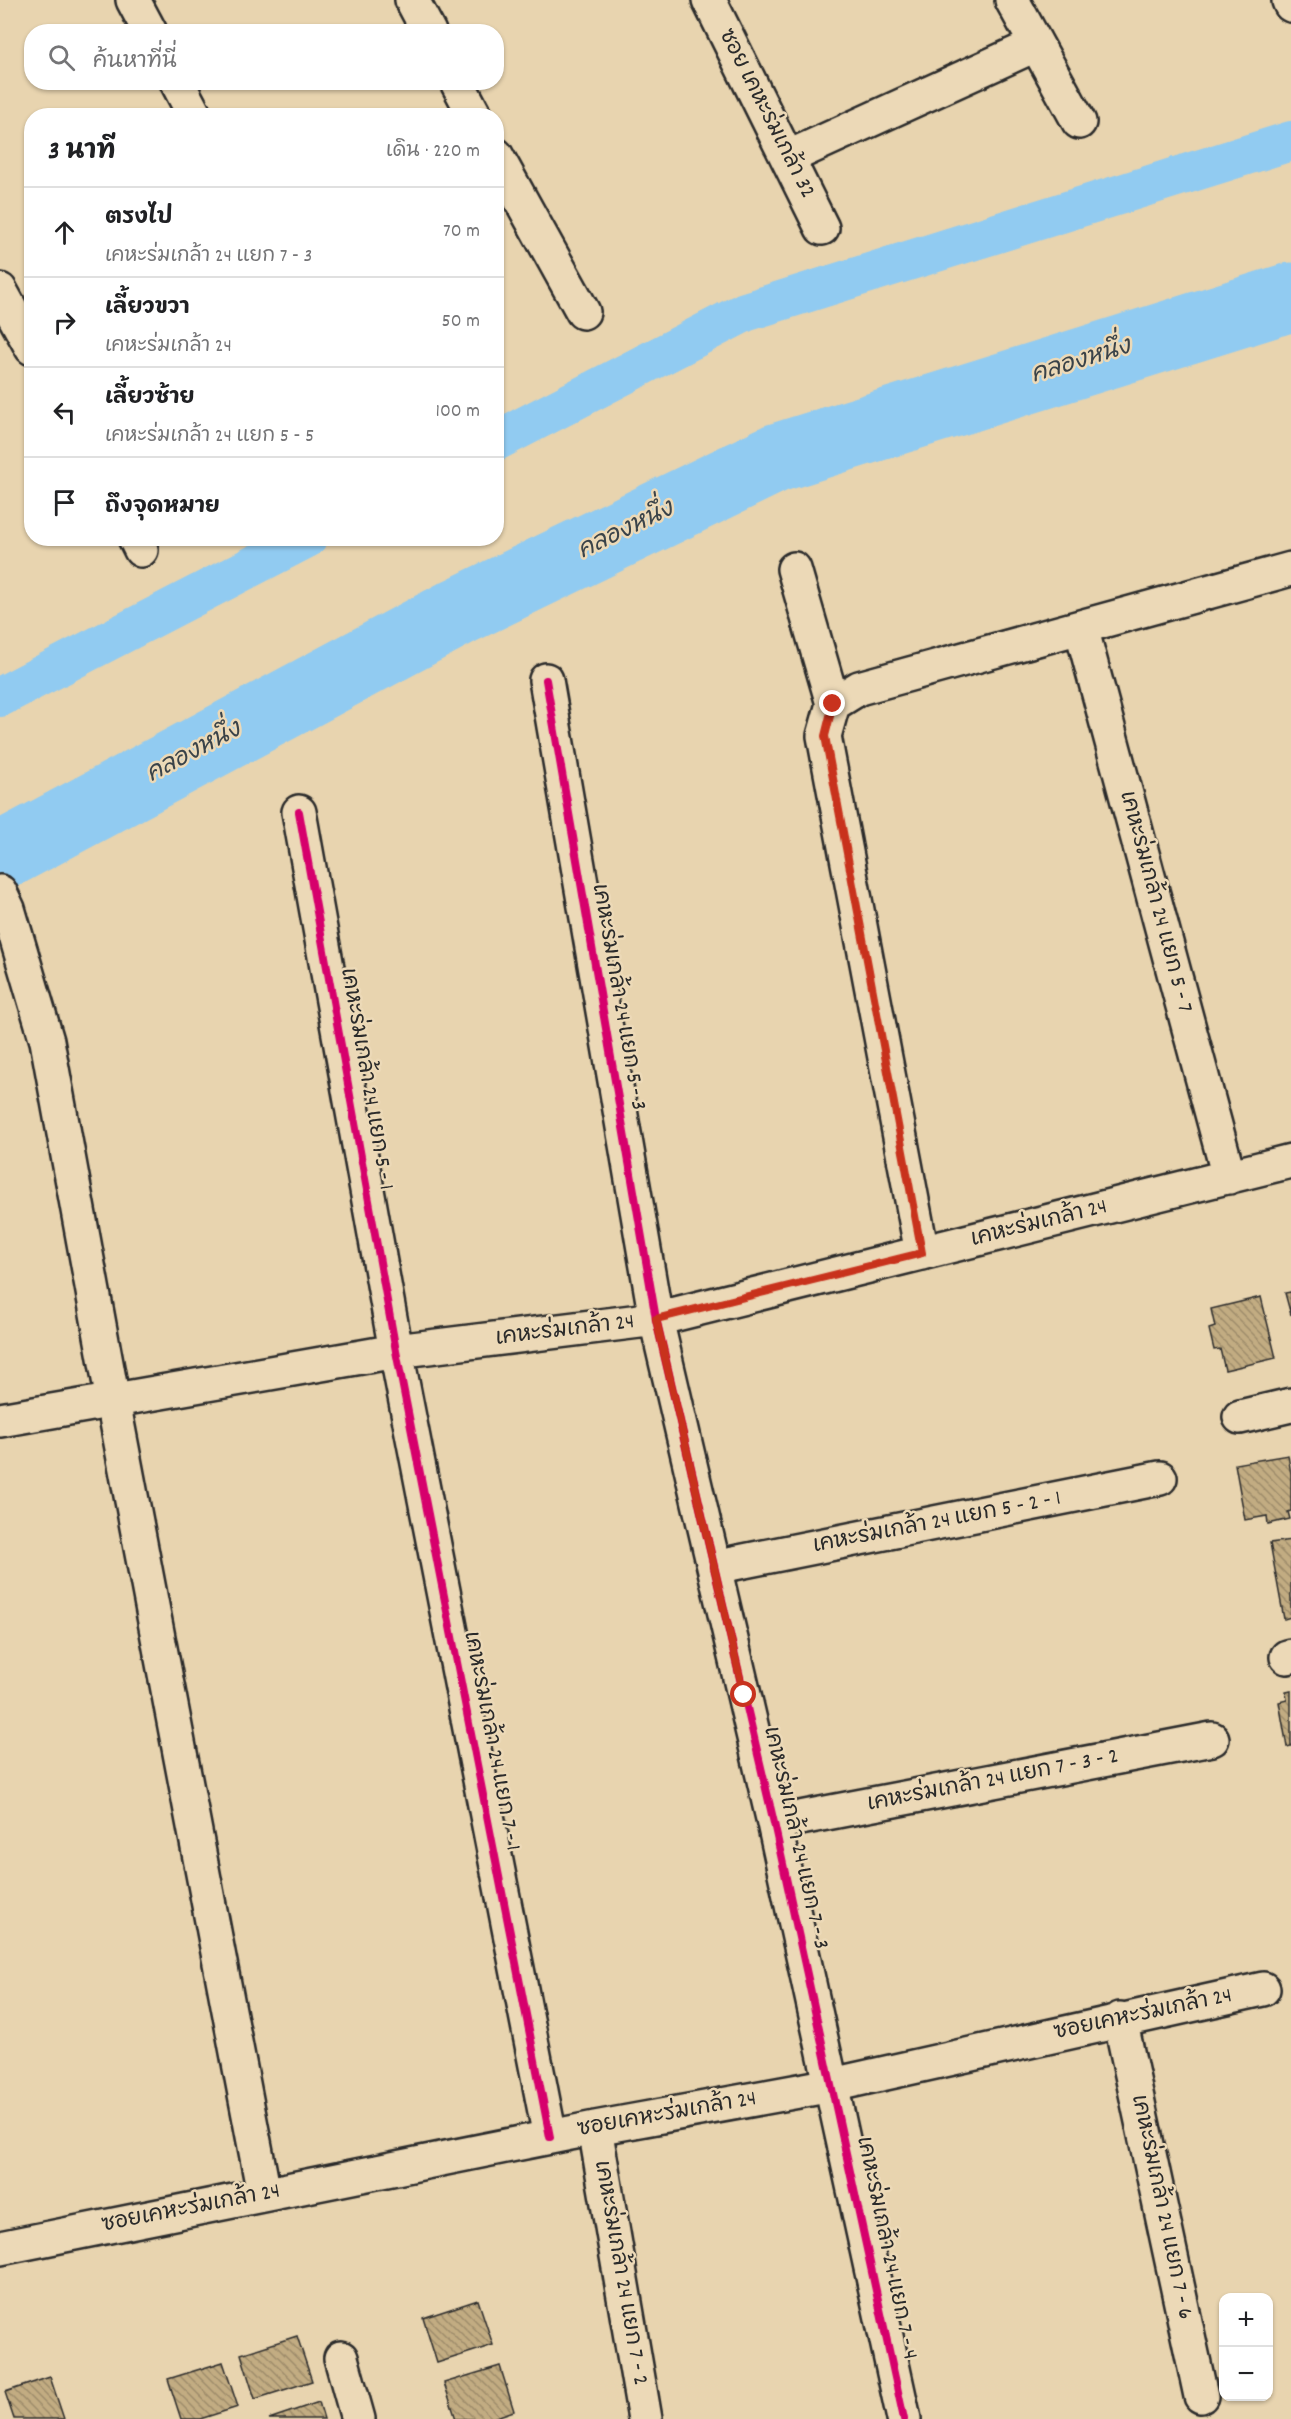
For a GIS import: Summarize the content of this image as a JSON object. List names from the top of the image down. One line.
{"streets":{"street":["ซอย เคหะร่มเกล้า 32","เคหะร่มเกล้า 24 แยก 5 - 7","เคหะร่มเกล้า 24 แยก 5 - 3","เคหะร่มเกล้า 24 แยก 5 - 1","เคหะร่มเกล้า 24","เคหะร่มเกล้า 24 แยก 5 - 2 - 1","เคหะร่มเกล้า 24 แยก 7 - 1","เคหะร่มเกล้า 24 แยก 7 - 3 - 2","เคหะร่มเกล้า 24 แยก 7 - 3","ซอยเคหะร่มเกล้า 24","เคหะร่มเกล้า 24 แยก 7 - 6","เคหะร่มเกล้า 24 แยก 7 - 4","เคหะร่มเกล้า 24 แยก 7 - 2"]},"crossings":[["เคหะร่มเกล้า 24 แยก 5 - 7","เคหะร่มเกล้า 24"],["เคหะร่มเกล้า 24 แยก 5 - 3","เคหะร่มเกล้า 24"],["เคหะร่มเกล้า 24 แยก 5 - 3","เคหะร่มเกล้า 24 แยก 7 - 3"],["เคหะร่มเกล้า 24 แยก 5 - 1","เคหะร่มเกล้า 24"],["เคหะร่มเกล้า 24 แยก 5 - 1","เคหะร่มเกล้า 24 แยก 7 - 1"],["เคหะร่มเกล้า 24","เคหะร่มเกล้า 24 แยก 7 - 1"],["เคหะร่มเกล้า 24","เคหะร่มเกล้า 24 แยก 7 - 3"],["เคหะร่มเกล้า 24 แยก 5 - 2 - 1","เคหะร่มเกล้า 24 แยก 7 - 3"],["เคหะร่มเกล้า 24 แยก 7 - 1","ซอยเคหะร่มเกล้า 24"],["เคหะร่มเกล้า 24 แยก 7 - 3 - 2","เคหะร่มเกล้า 24 แยก 7 - 3"],["เคหะร่มเกล้า 24 แยก 7 - 3","ซอยเคหะร่มเกล้า 24"],["เคหะร่มเกล้า 24 แยก 7 - 3","เคหะร่มเกล้า 24 แยก 7 - 4"],["ซอยเคหะร่มเกล้า 24","เคหะร่มเกล้า 24 แยก 7 - 6"],["ซอยเคหะร่มเกล้า 24","เคหะร่มเกล้า 24 แยก 7 - 4"],["ซอยเคหะร่มเกล้า 24","เคหะร่มเกล้า 24 แยก 7 - 2"]],"water":["คลองหนึ่ง"],"page":{"search":"ค้นหาที่นี่","heading":["3 นาที","เดิน · 220 m"],"list":[["ตรงไป","เคหะร่มเกล้า 24 แยก 7 - 3","70 m"],["เลี้ยวขวา","เคหะร่มเกล้า 24","50 m"],["เลี้ยวซ้าย","เคหะร่มเกล้า 24 แยก 5 - 5","100 m"],"ถึงจุดหมาย"],"map_buttons":["+","−"]}}
